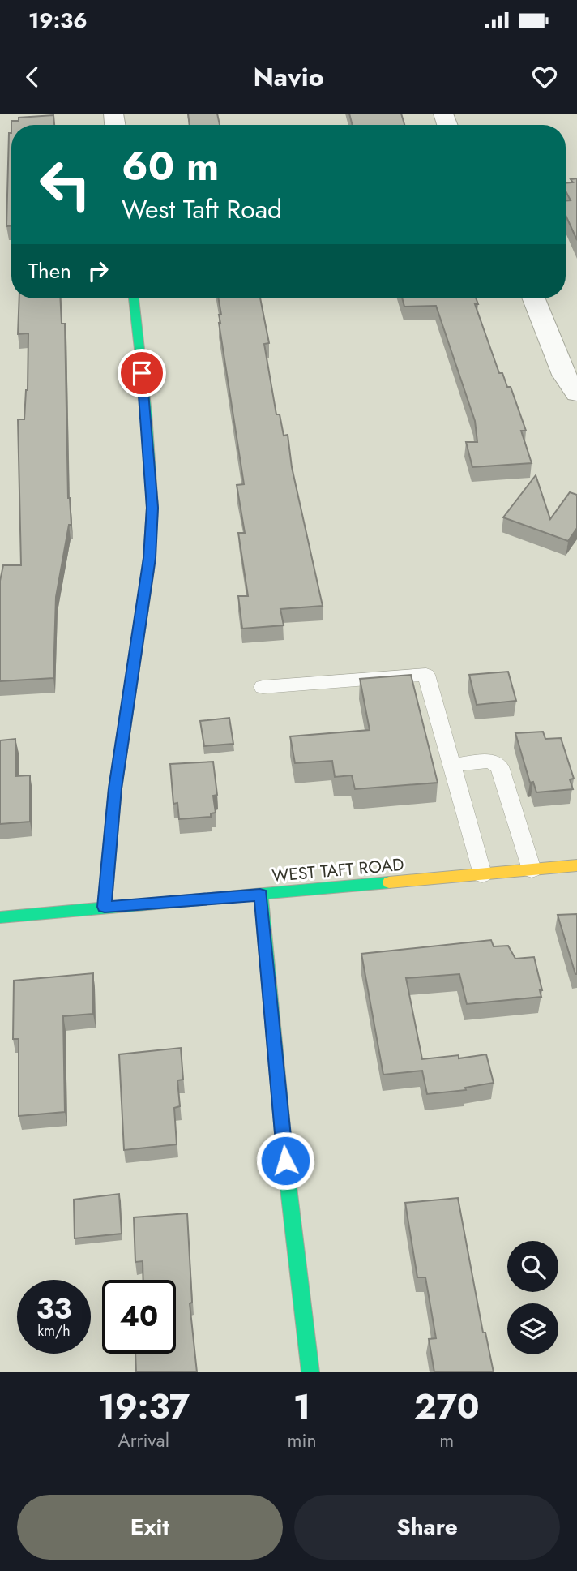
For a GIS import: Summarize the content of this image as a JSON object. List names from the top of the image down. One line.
{"streets":{"street":["WEST TAFT ROAD"]},"page":{"status":"19:36","header":"Navio","turn":["60 m","West Taft Road"],"then":"Then","speed":"33 km/h","limit":"40","eta":["19:37","Arrival","1","min","270","m"],"buttons":["Exit","Share"]}}
